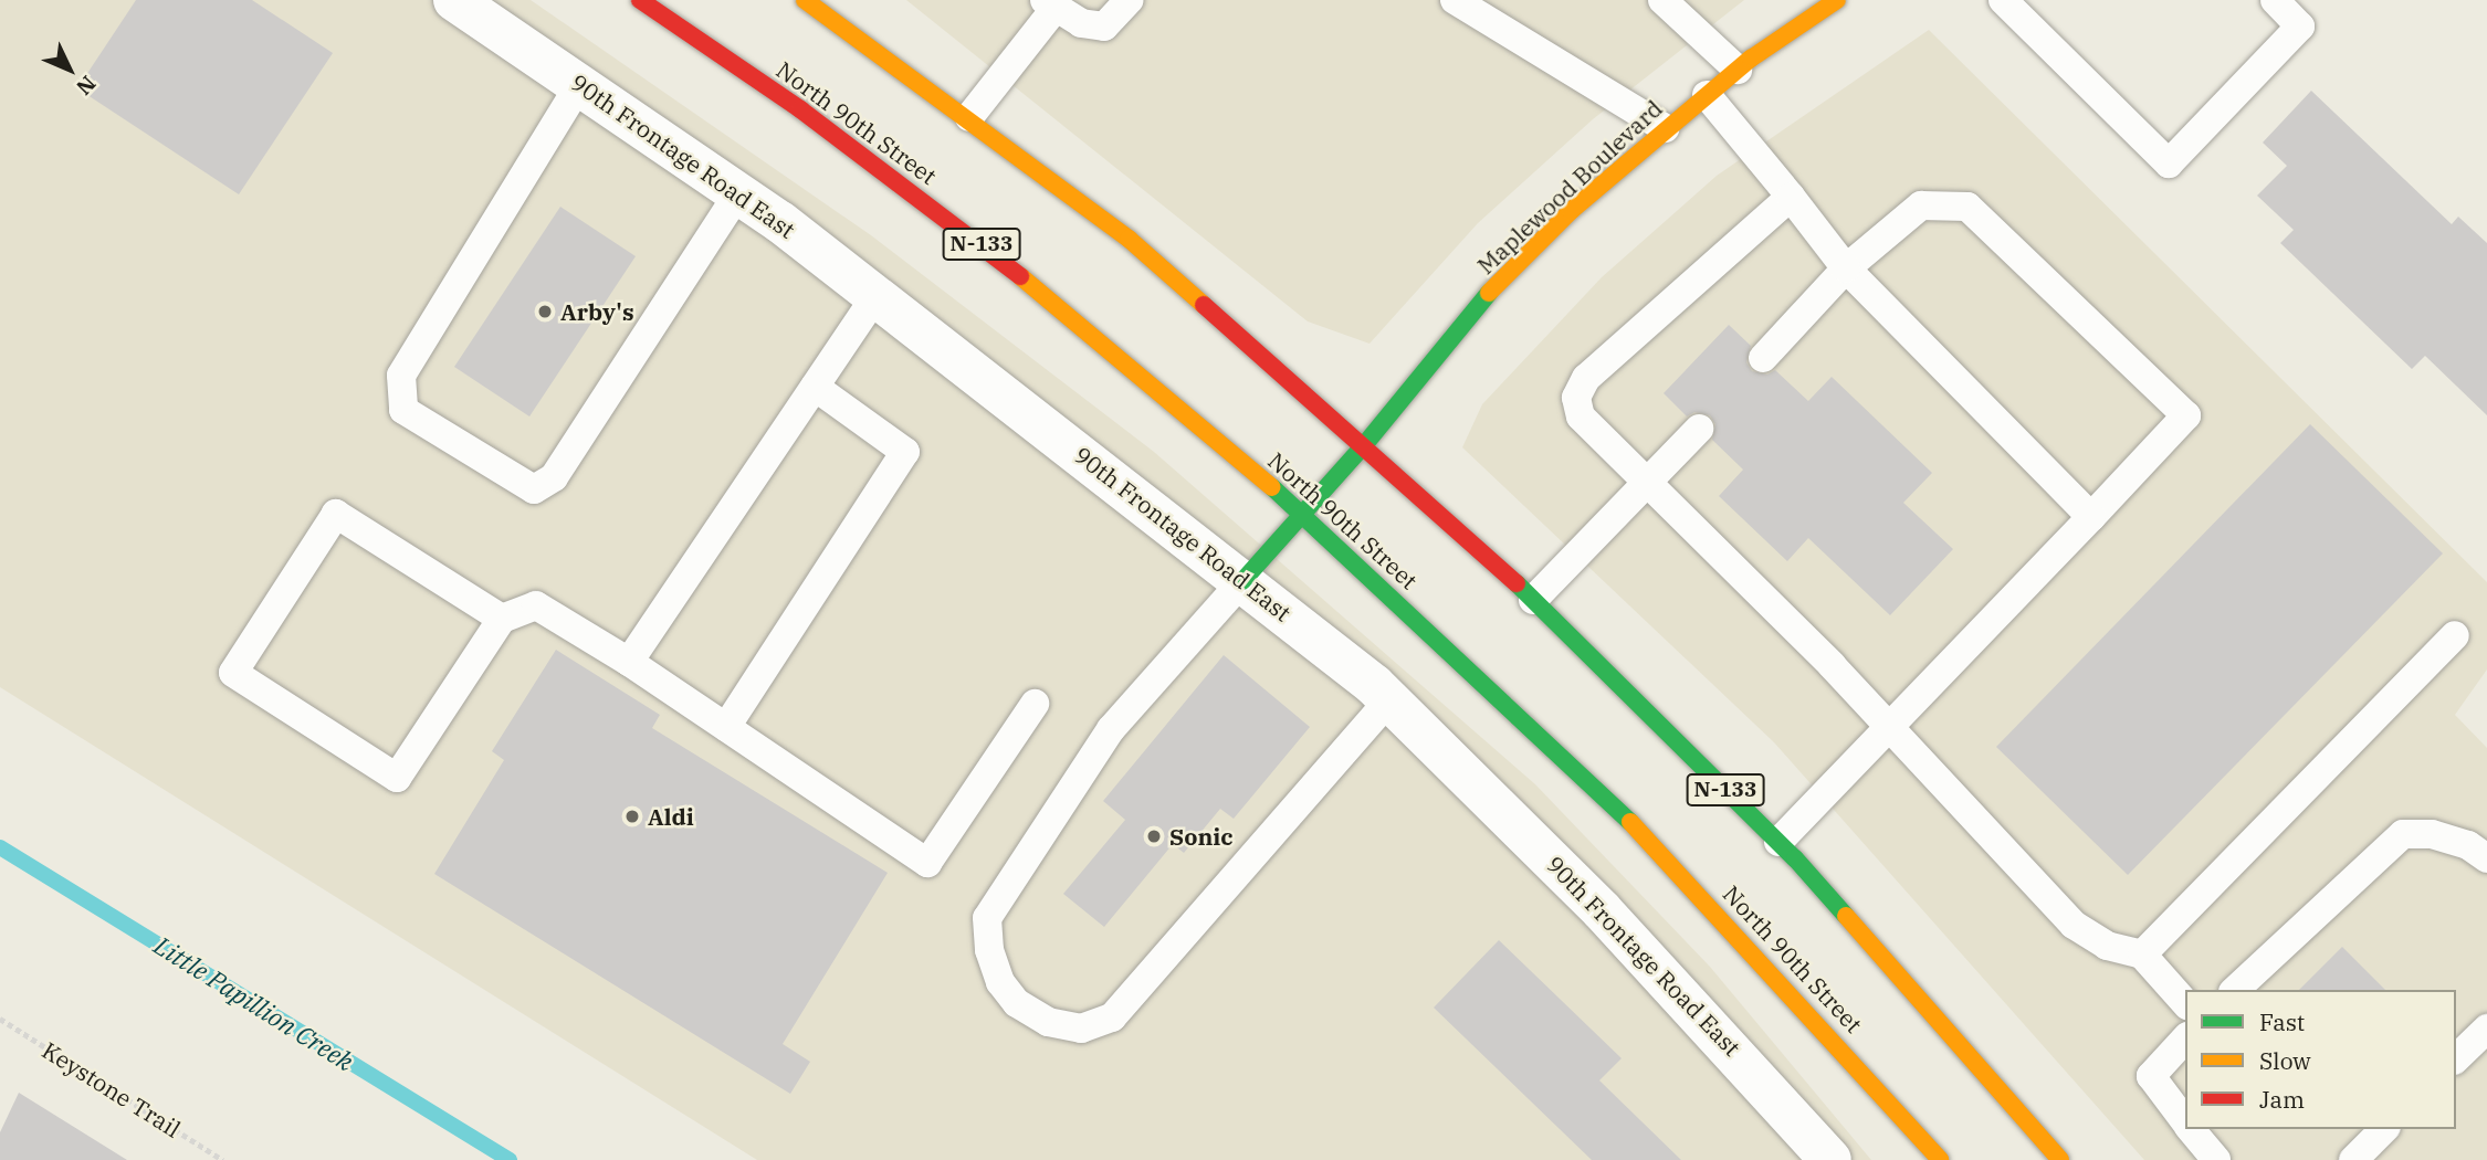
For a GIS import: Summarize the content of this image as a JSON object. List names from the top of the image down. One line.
{"streets":{"main road":["North 90th Street","Maplewood Boulevard","N-133"],"street":["90th Frontage Road East"],"path":["Keystone Trail"]},"crossings":[["North 90th Street","Maplewood Boulevard"],["90th Frontage Road East","Maplewood Boulevard"],["Maplewood Boulevard","N-133"]],"water":["Little Papillion Creek"],"places":["Arby's","Aldi","Sonic"],"legend":["Fast","Slow","Jam"],"north":"bottom right"}
